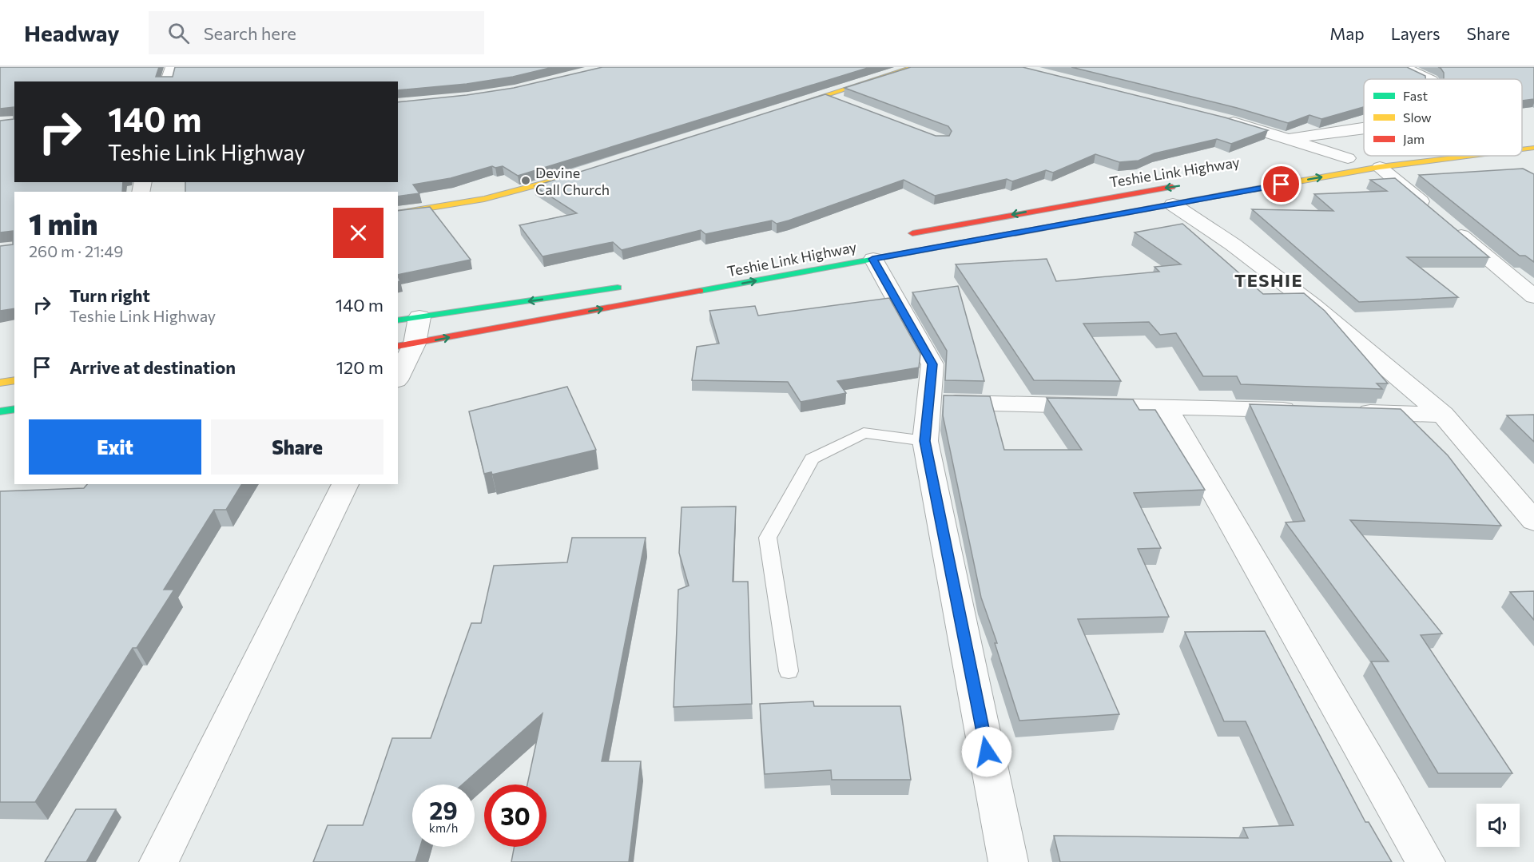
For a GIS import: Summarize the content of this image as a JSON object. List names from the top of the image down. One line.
{"streets":{"main road":["Teshie Link Highway"]},"districts":["TESHIE"],"places":["Devine Call Church"],"legend":["Fast","Slow","Jam"],"page":{"header":"Headway","search":"Search here","nav":["Map","Layers","Share"],"turn":["140 m","Teshie Link Highway"],"heading":["1 min","260 m · 21:49"],"list":[{"name":"Turn right","note":"Teshie Link Highway","value":"140 m"},{"name":"Arrive at destination","value":"120 m"}],"buttons":["Exit","Share"],"speed":"29 km/h","limit":"30"}}
